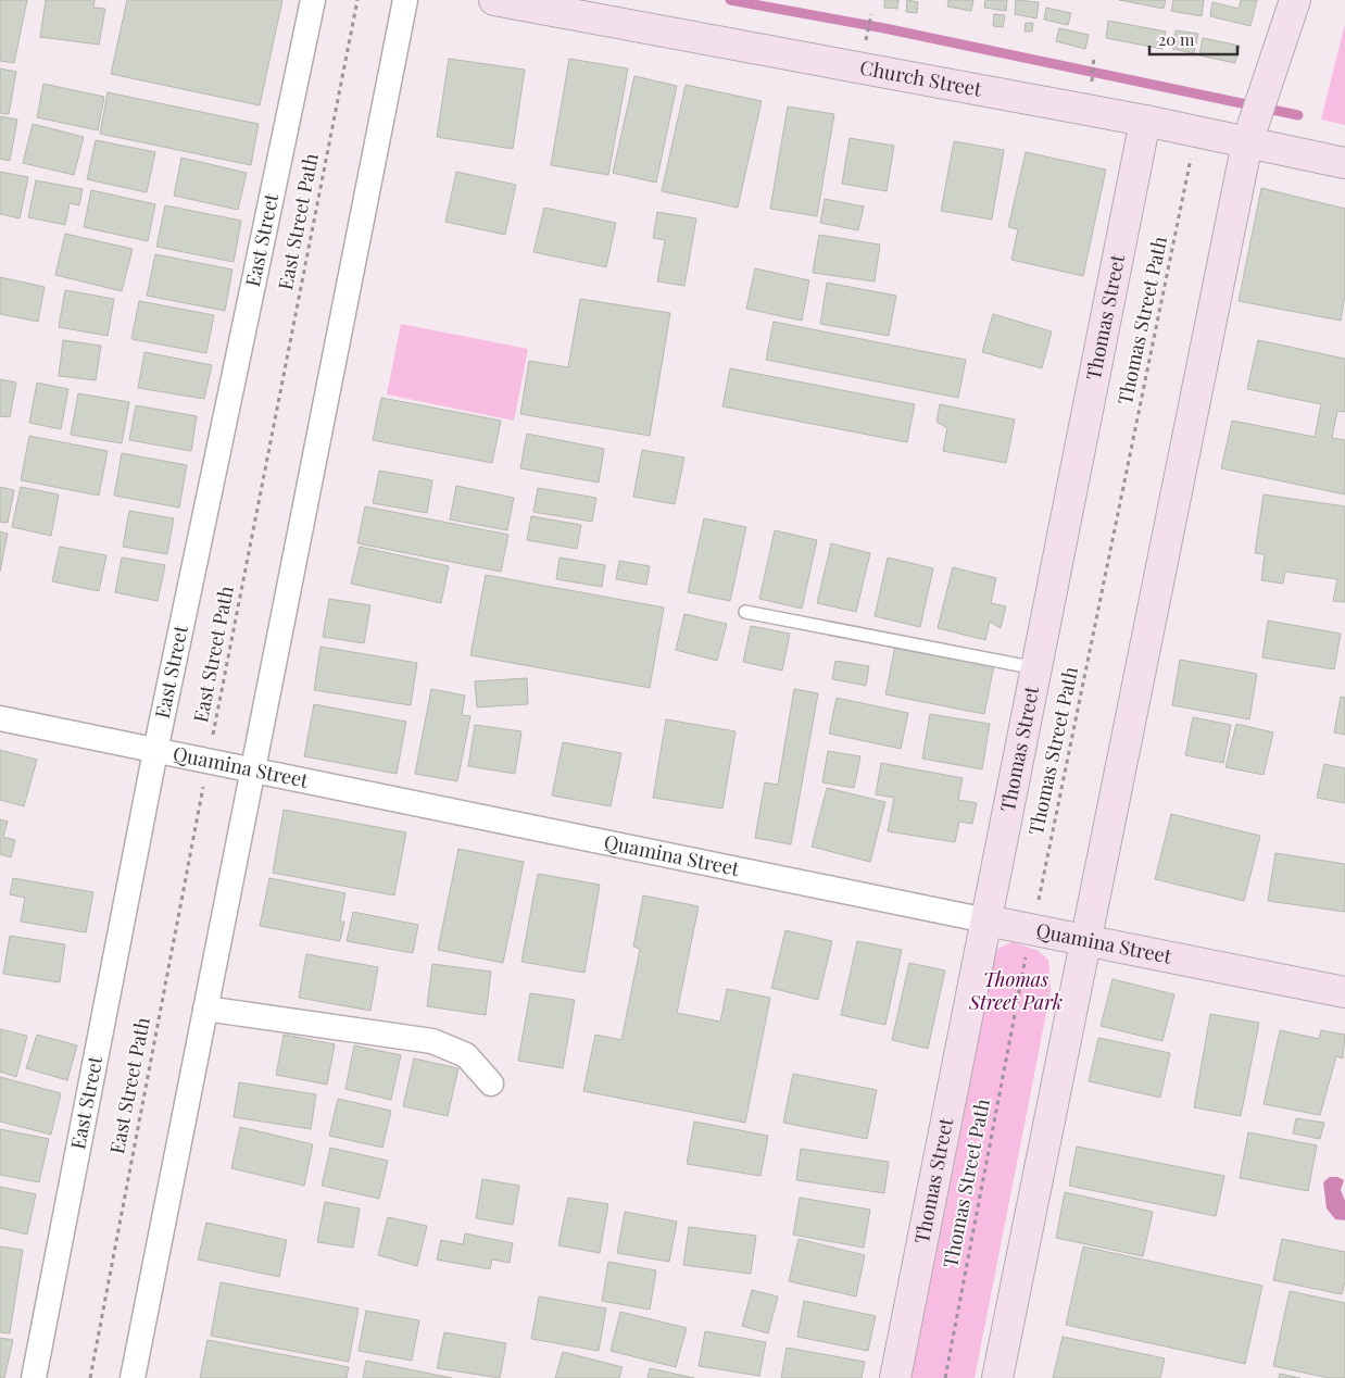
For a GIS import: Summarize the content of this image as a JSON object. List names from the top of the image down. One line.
{"streets":{"street":["Church Street","East Street","Thomas Street","Quamina Street"],"path":["East Street Path","Thomas Street Path"]},"crossings":[["Church Street","Thomas Street"],["Church Street","Thomas Street Path"],["East Street Path","Quamina Street"],["East Street","Quamina Street"],["Thomas Street","Quamina Street"],["Thomas Street Path","Quamina Street"]],"parks":["Thomas Street Park"],"scale_bar":"20 m"}
